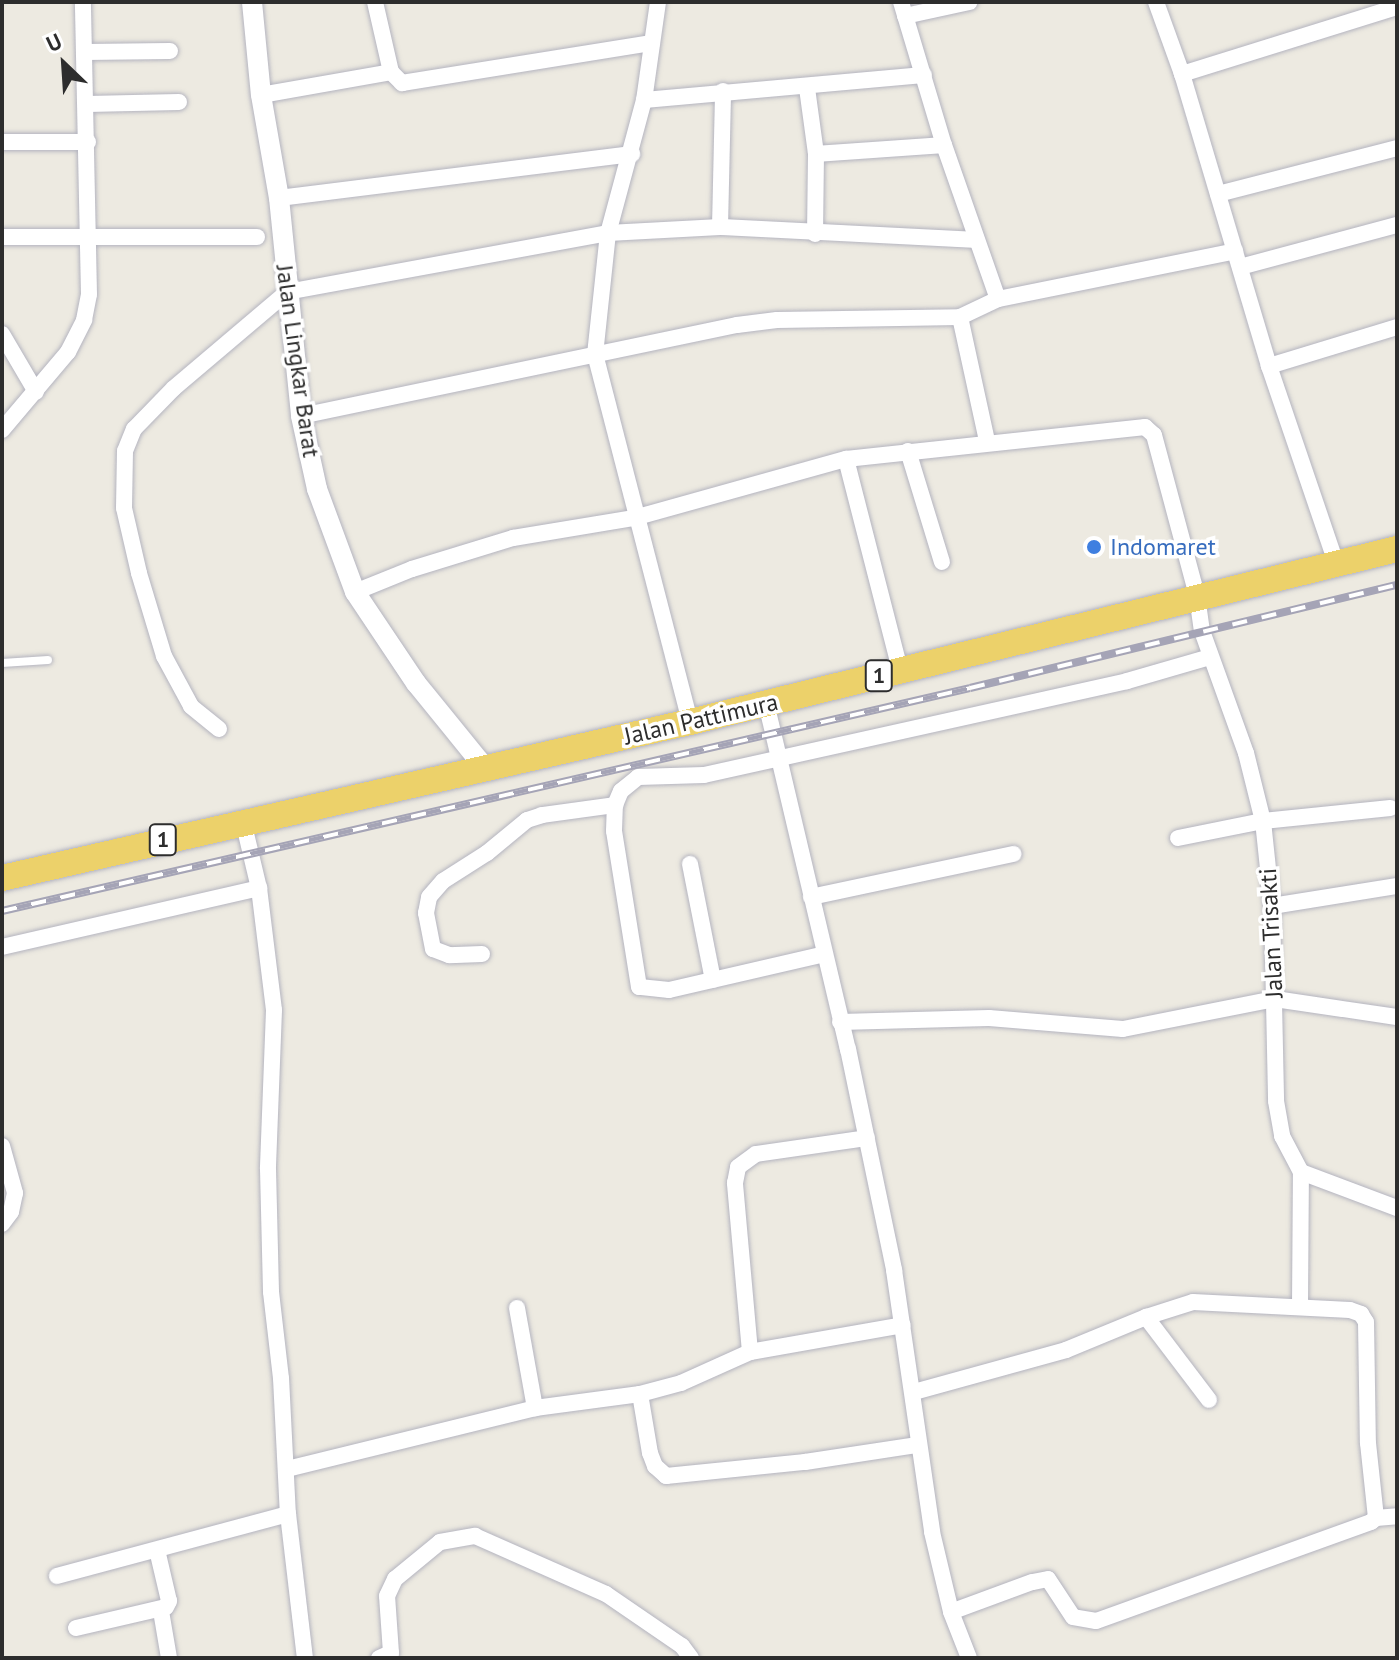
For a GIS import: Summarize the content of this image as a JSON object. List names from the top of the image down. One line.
{"streets":{"highway":["1","Jalan Pattimura"],"street":["Jalan Lingkar Barat","Jalan Trisakti"]},"crossings":[["Jalan Lingkar Barat","Jalan Pattimura"],["Jalan Lingkar Barat","Jalan Trisakti"],["Jalan Pattimura","Jalan Trisakti"]],"places":["Indomaret"],"north":"top left"}
